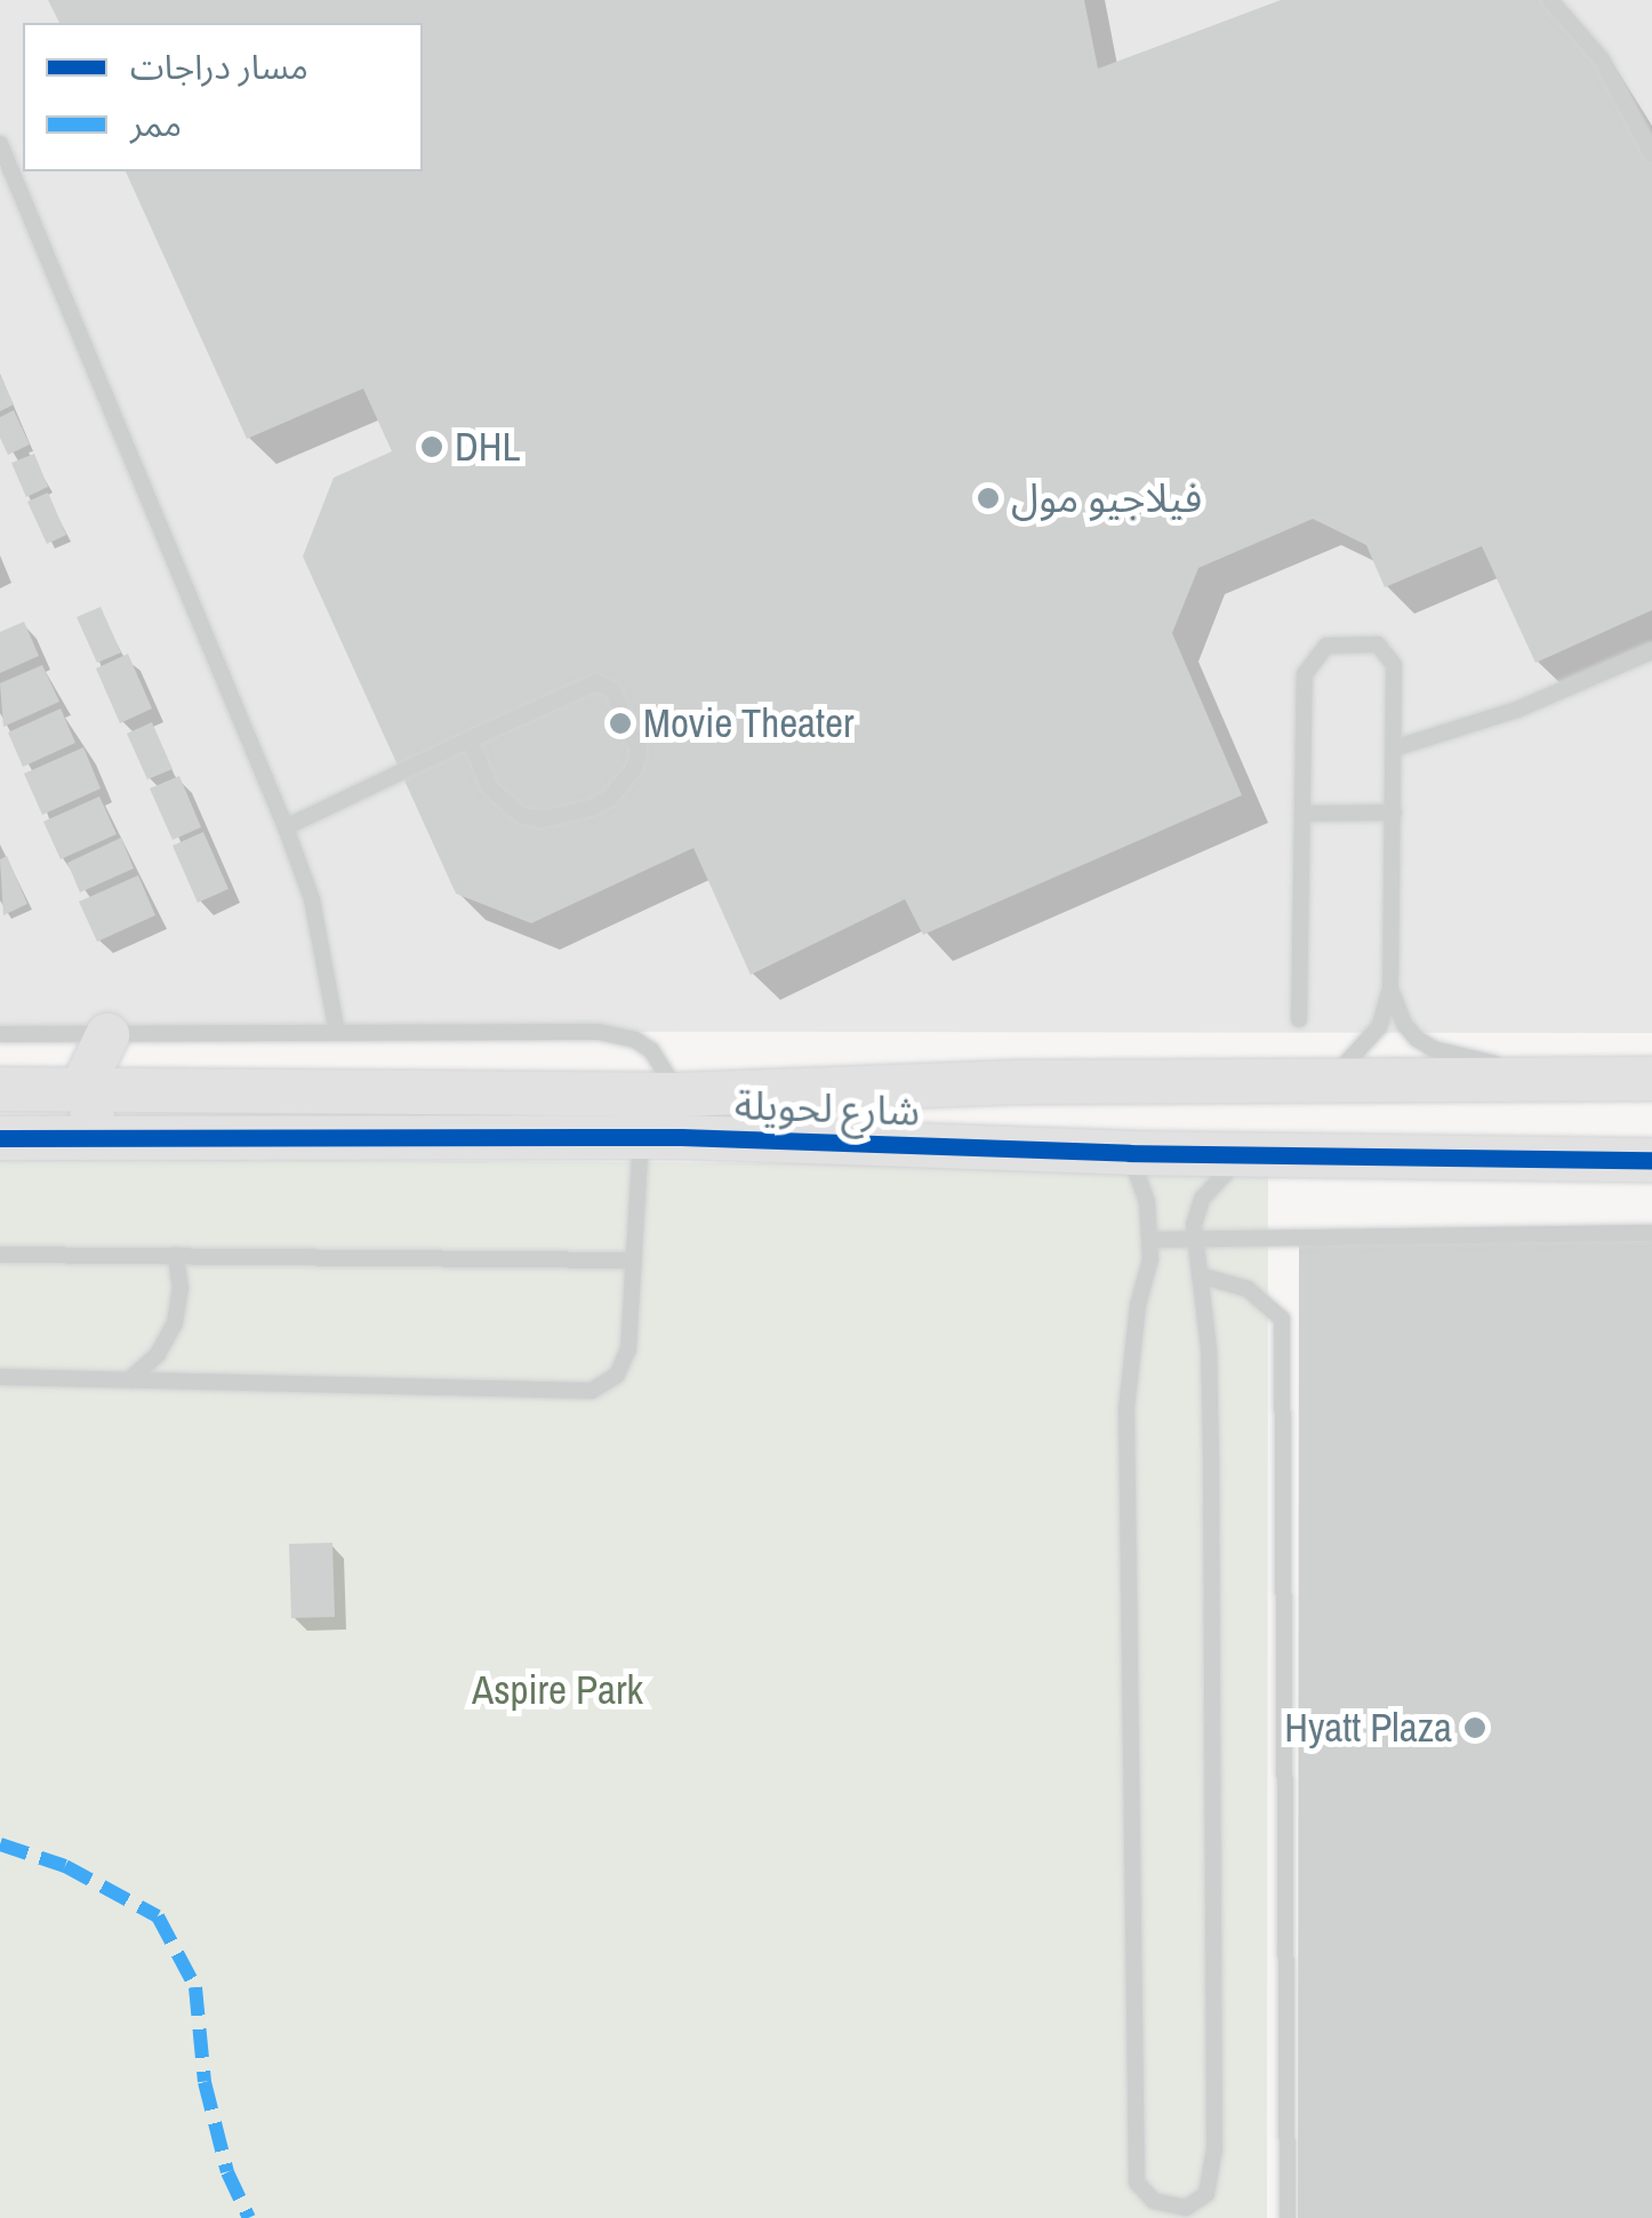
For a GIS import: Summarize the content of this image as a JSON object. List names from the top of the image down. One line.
{"streets":{"street":["شارع لحويلة"]},"parks":["Aspire Park"],"places":["DHL","فيلاجيو مول","Movie Theater","Hyatt Plaza"],"legend":["مسار دراجات","ممر"]}
